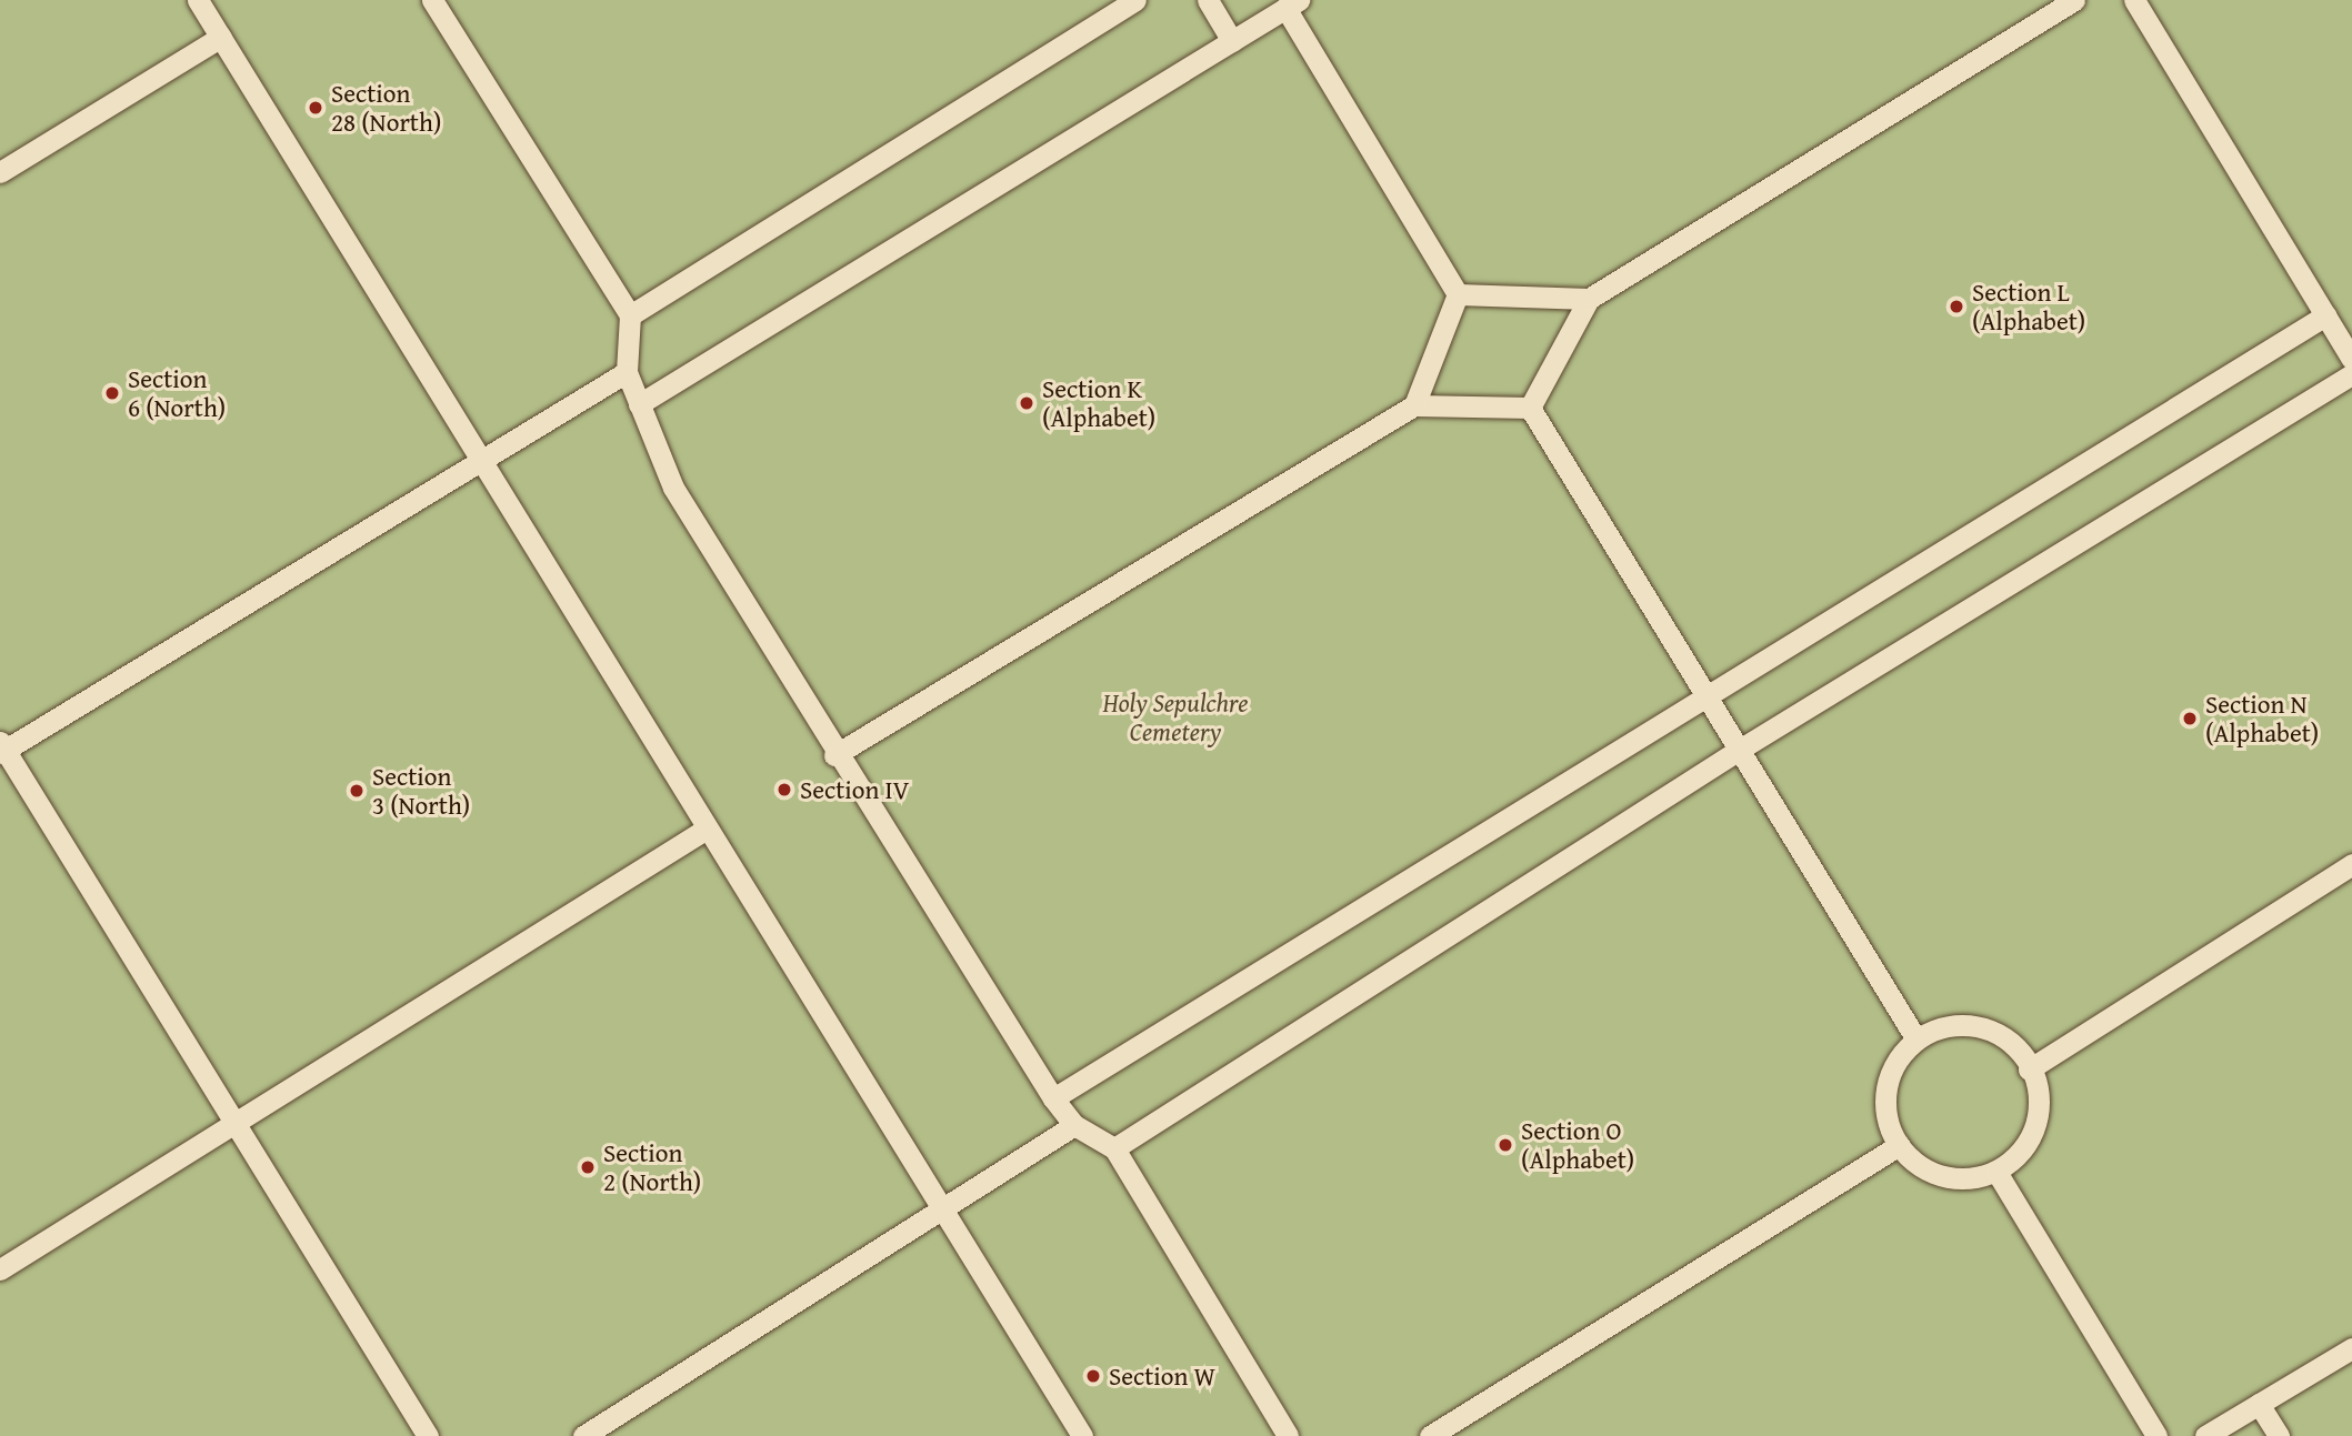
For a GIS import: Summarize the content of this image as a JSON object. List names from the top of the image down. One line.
{"parks":["Holy Sepulchre Cemetery"],"places":["Section 28 (North)","Section L (Alphabet)","Section 6 (North)","Section K (Alphabet)","Section N (Alphabet)","Section IV","Section 3 (North)","Section O (Alphabet)","Section 2 (North)","Section W"]}
